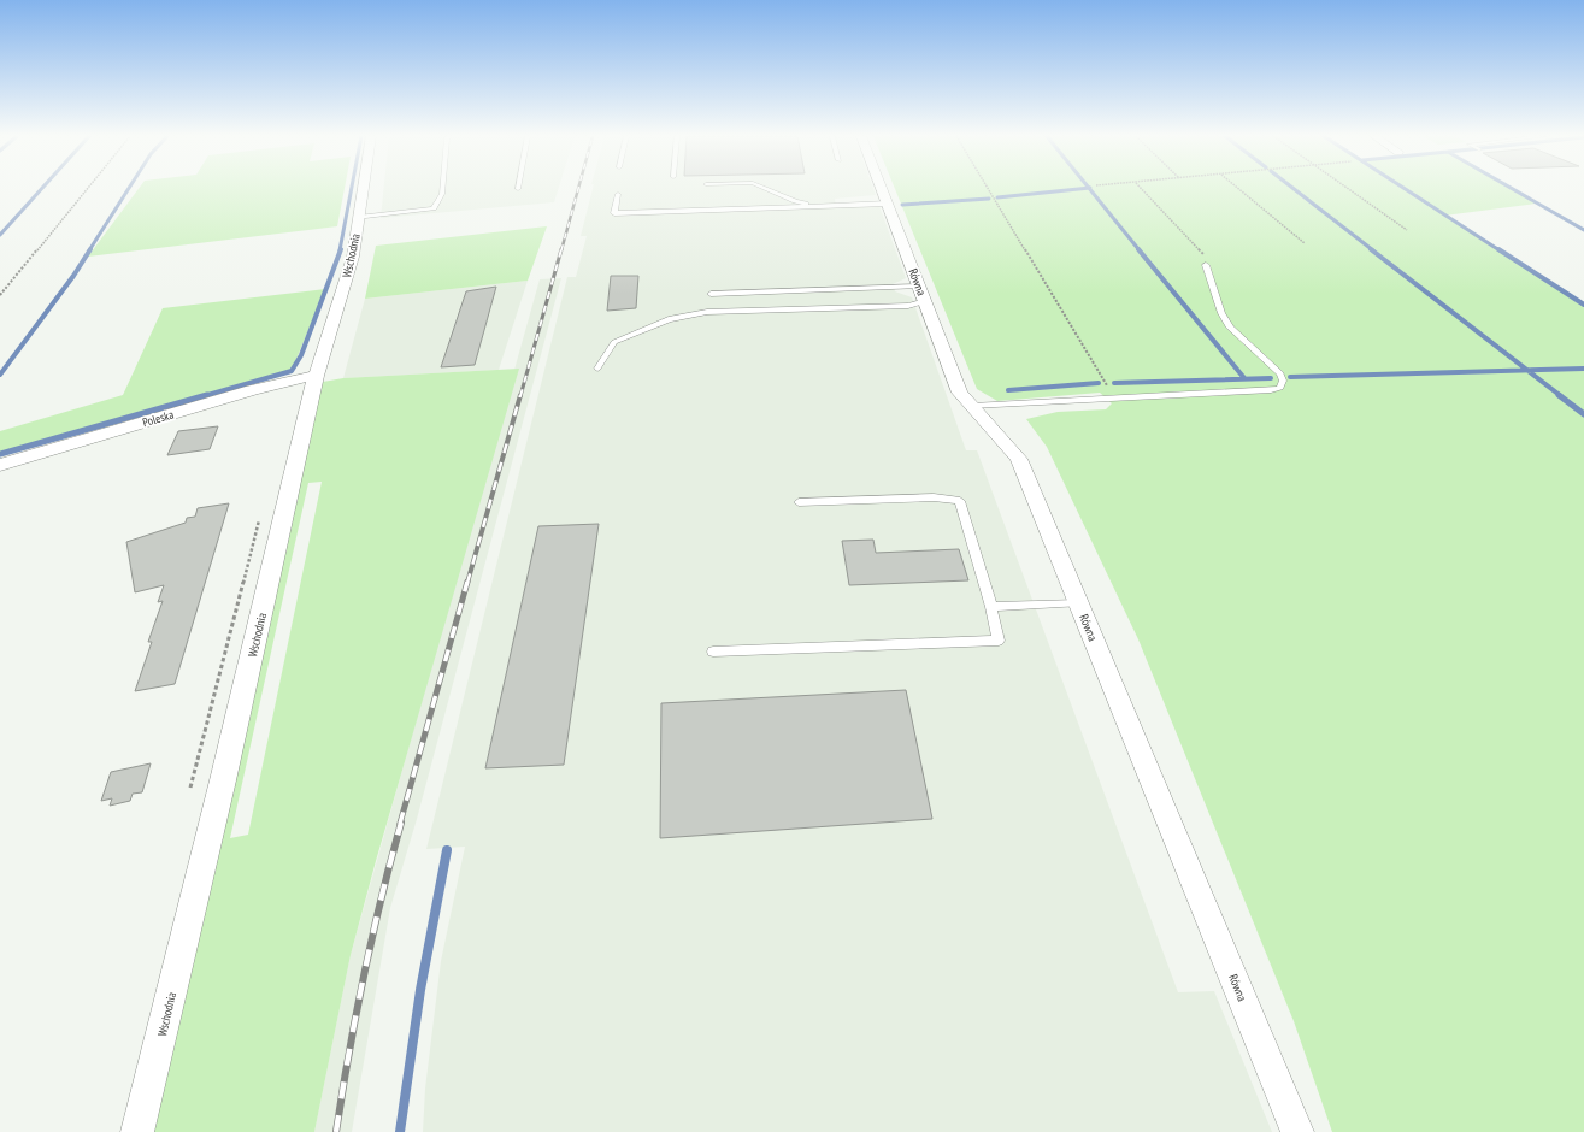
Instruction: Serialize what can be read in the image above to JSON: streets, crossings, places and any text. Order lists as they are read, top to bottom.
{
  "streets": {
    "street": ["Wschodnia", "Równa", "Poleska"]
  },
  "crossings": [
    ["Wschodnia", "Poleska"]
  ]
}
